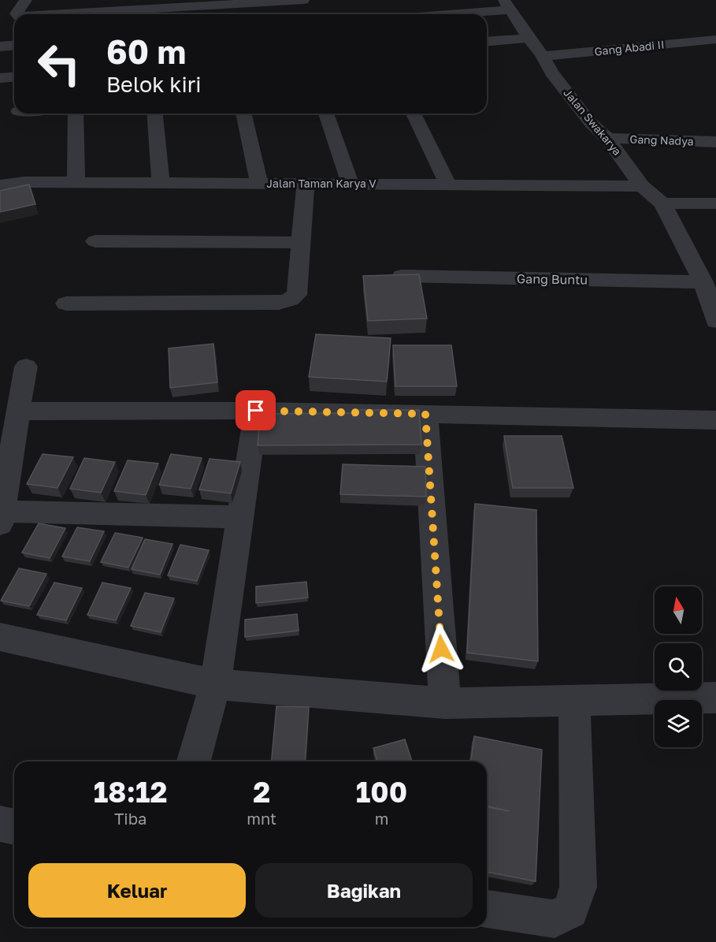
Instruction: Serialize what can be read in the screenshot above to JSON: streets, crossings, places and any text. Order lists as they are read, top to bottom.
{
  "streets": {
    "street": [
      "Gang Abadi II",
      "Jalan Swakarya",
      "Gang Nadya",
      "Jalan Taman Karya V",
      "Gang Buntu"
    ]
  },
  "crossings": [
    ["Gang Abadi II", "Jalan Swakarya"],
    ["Jalan Swakarya", "Gang Nadya"],
    ["Jalan Swakarya", "Jalan Taman Karya V"],
    ["Jalan Swakarya", "Gang Buntu"]
  ],
  "north": "top",
  "page": {
    "turn": ["60 m", "Belok kiri"],
    "eta": [
      "18:12",
      "Tiba",
      "2",
      "mnt",
      "100",
      "m"
    ],
    "buttons": ["Keluar", "Bagikan"]
  }
}
